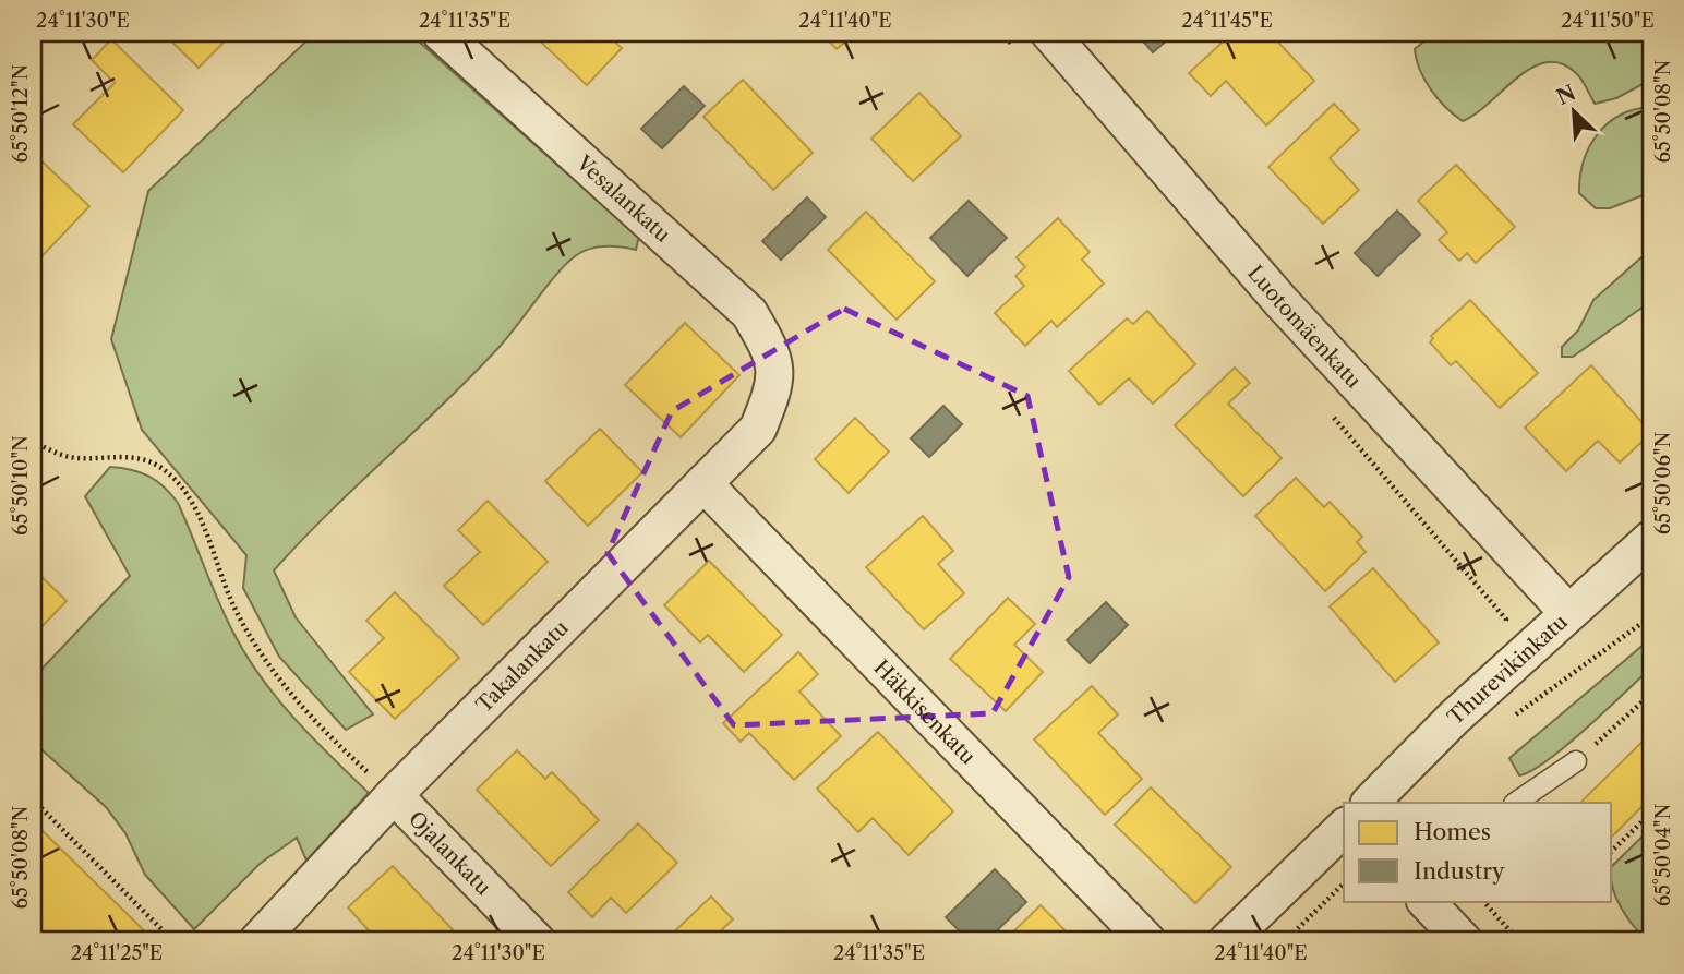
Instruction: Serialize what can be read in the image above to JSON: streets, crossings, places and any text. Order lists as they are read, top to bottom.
{
  "streets": {
    "street": [
      "Vesalankatu",
      "Luotomäenkatu",
      "Takalankatu",
      "Thurevikinkatu",
      "Häkkisenkatu",
      "Ojalankatu"
    ]
  },
  "crossings": [
    ["Vesalankatu", "Takalankatu"],
    ["Luotomäenkatu", "Thurevikinkatu"],
    ["Takalankatu", "Häkkisenkatu"],
    ["Takalankatu", "Ojalankatu"]
  ],
  "legend": ["Homes", "Industry"],
  "north": "top left",
  "coordinates": [
    "24°11'30\"E",
    "24°11'35\"E",
    "24°11'40\"E",
    "24°11'45\"E",
    "24°11'50\"E",
    "65°50'08\"N",
    "65°50'12\"N",
    "65°50'06\"N",
    "65°50'10\"N",
    "65°50'04\"N",
    "24°11'25\"E"
  ]
}
